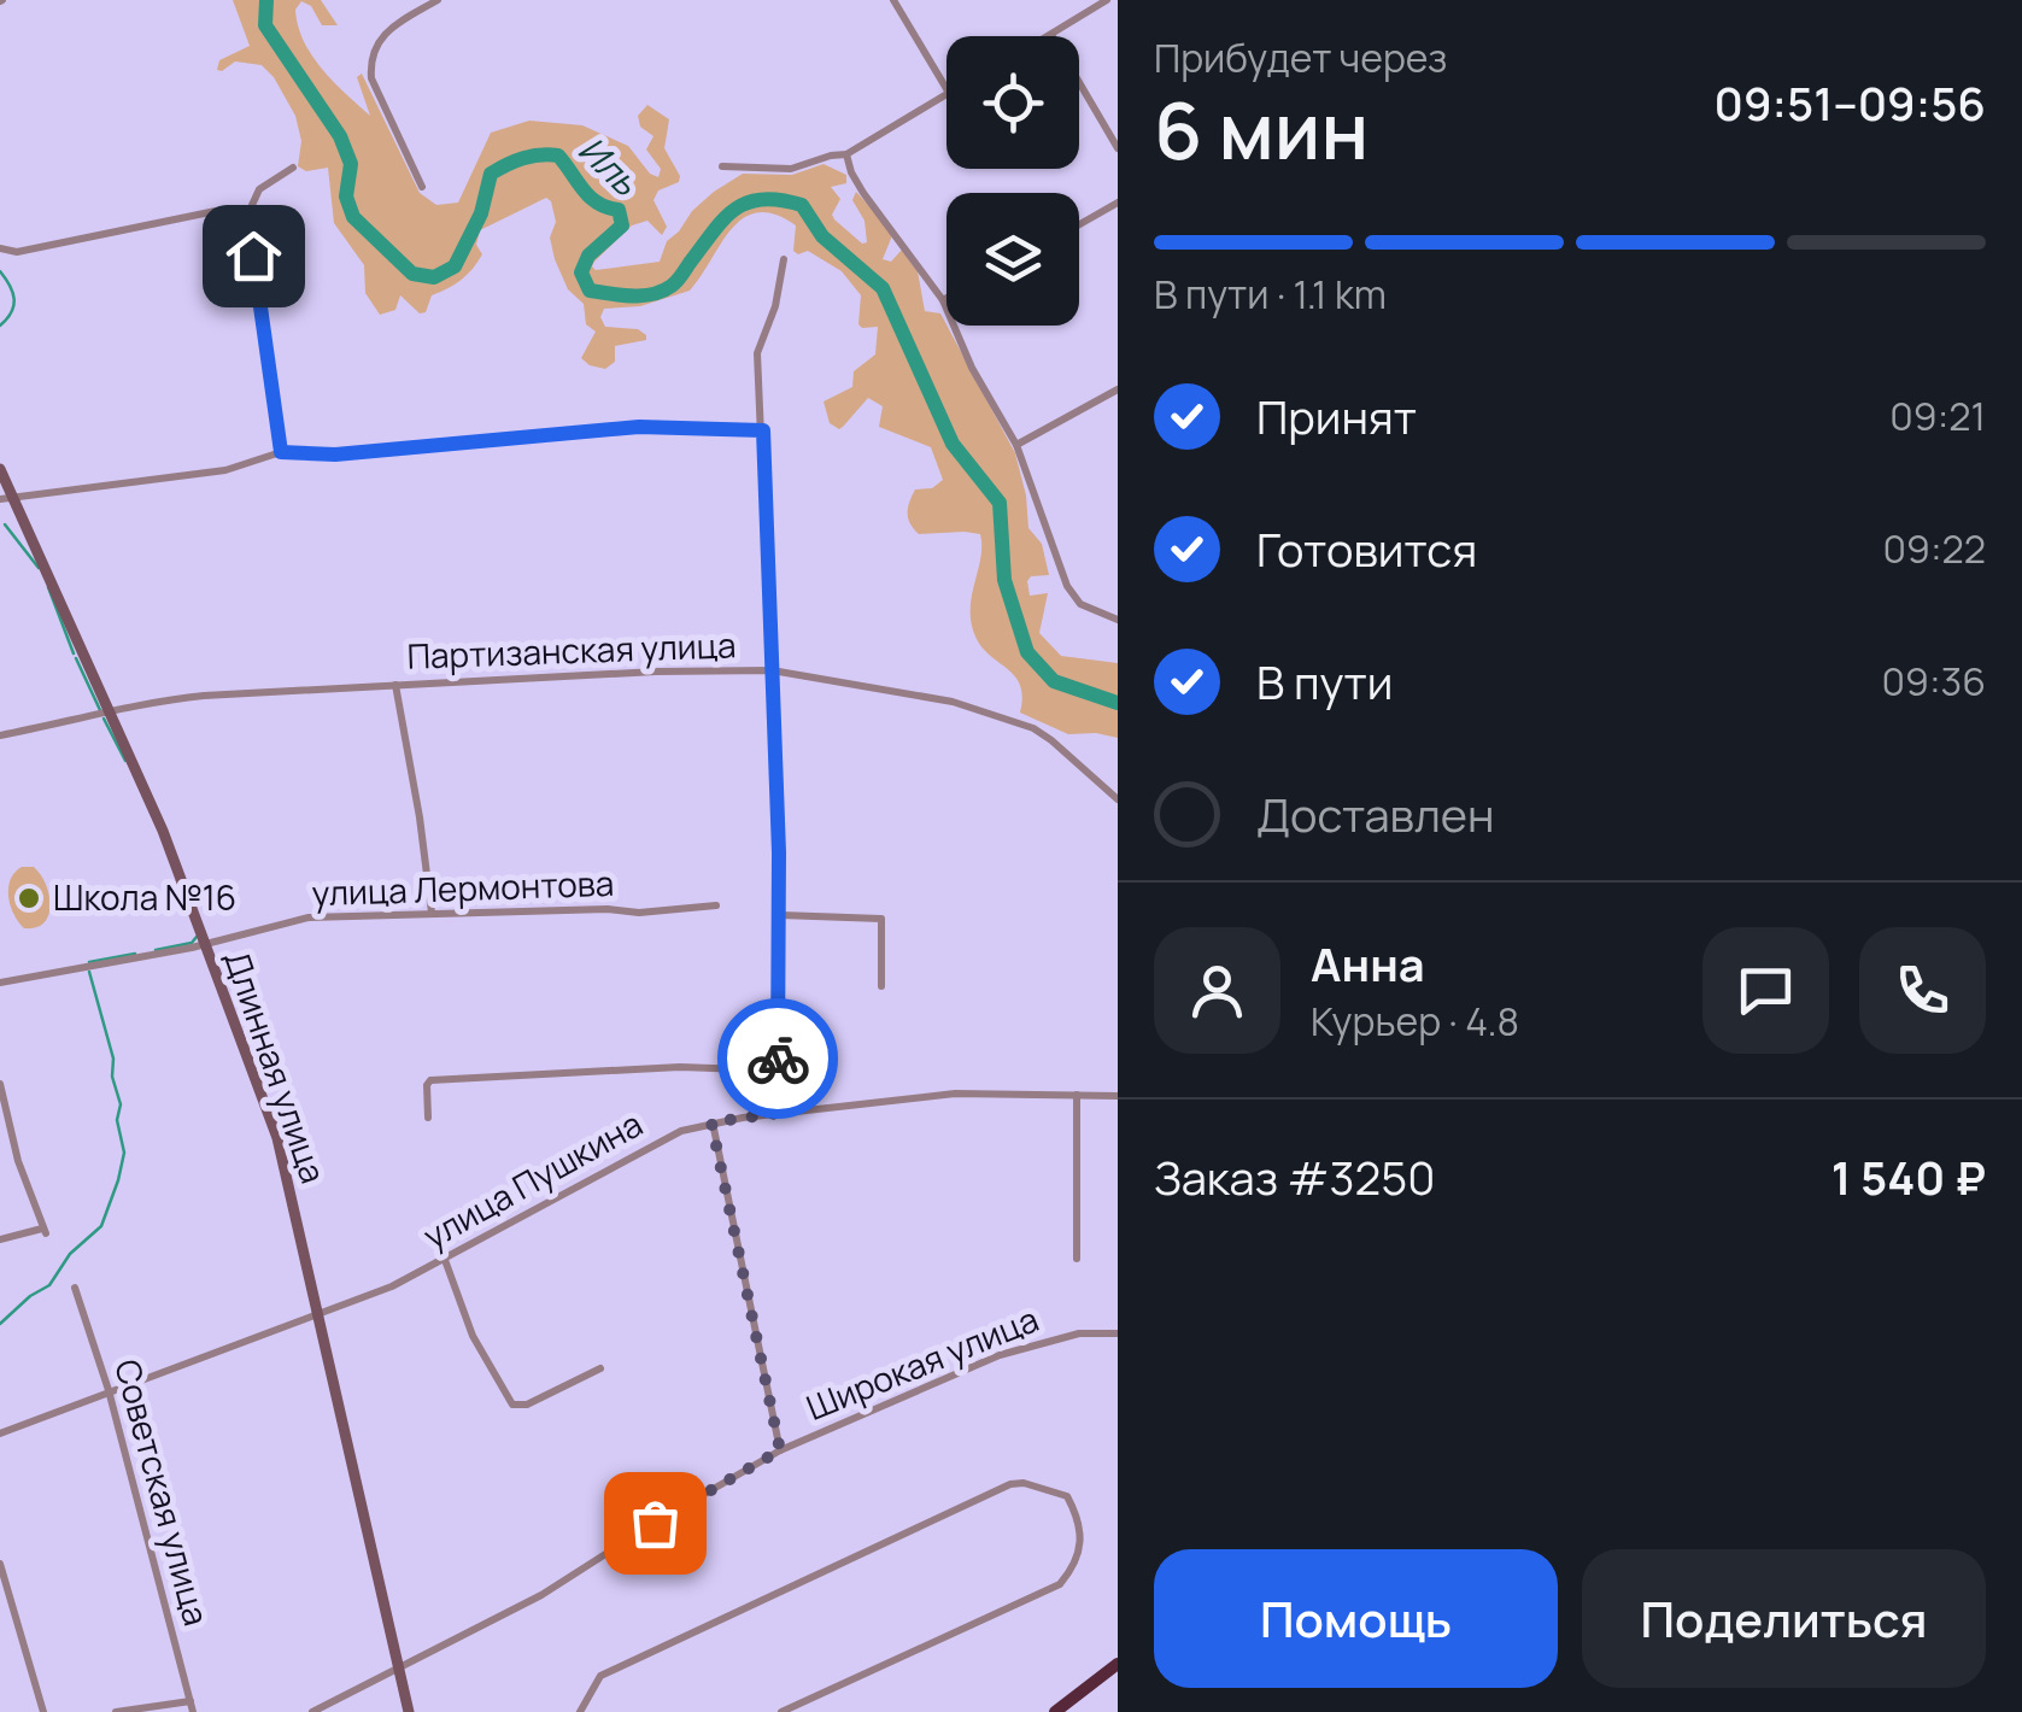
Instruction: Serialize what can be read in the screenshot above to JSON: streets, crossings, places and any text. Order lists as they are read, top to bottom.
{
  "streets": {
    "main road": ["Длинная улица"],
    "street": [
      "Партизанская улица",
      "улица Лермонтова",
      "улица Пушкина",
      "Широкая улица",
      "Советская улица"
    ]
  },
  "crossings": [
    ["Партизанская улица", "Длинная улица"],
    ["улица Лермонтова", "Длинная улица"],
    ["Длинная улица", "улица Пушкина"],
    ["Длинная улица", "Широкая улица"],
    ["улица Пушкина", "Советская улица"]
  ],
  "water": ["Иль"],
  "places": ["Школа №16"],
  "page": {
    "heading": ["6 мин", "Прибудет через", "09:51–09:56"],
    "panel": [
      "Анна",
      "Курьер · 4.8",
      "Заказ #3250",
      "1 540 ₽"
    ],
    "bar": "В пути · 1.1 km",
    "list": [
      ["Принят", "09:21"],
      ["Готовится", "09:22"],
      ["В пути", "09:36"],
      "Доставлен"
    ],
    "buttons": ["Помощь", "Поделиться"]
  }
}
